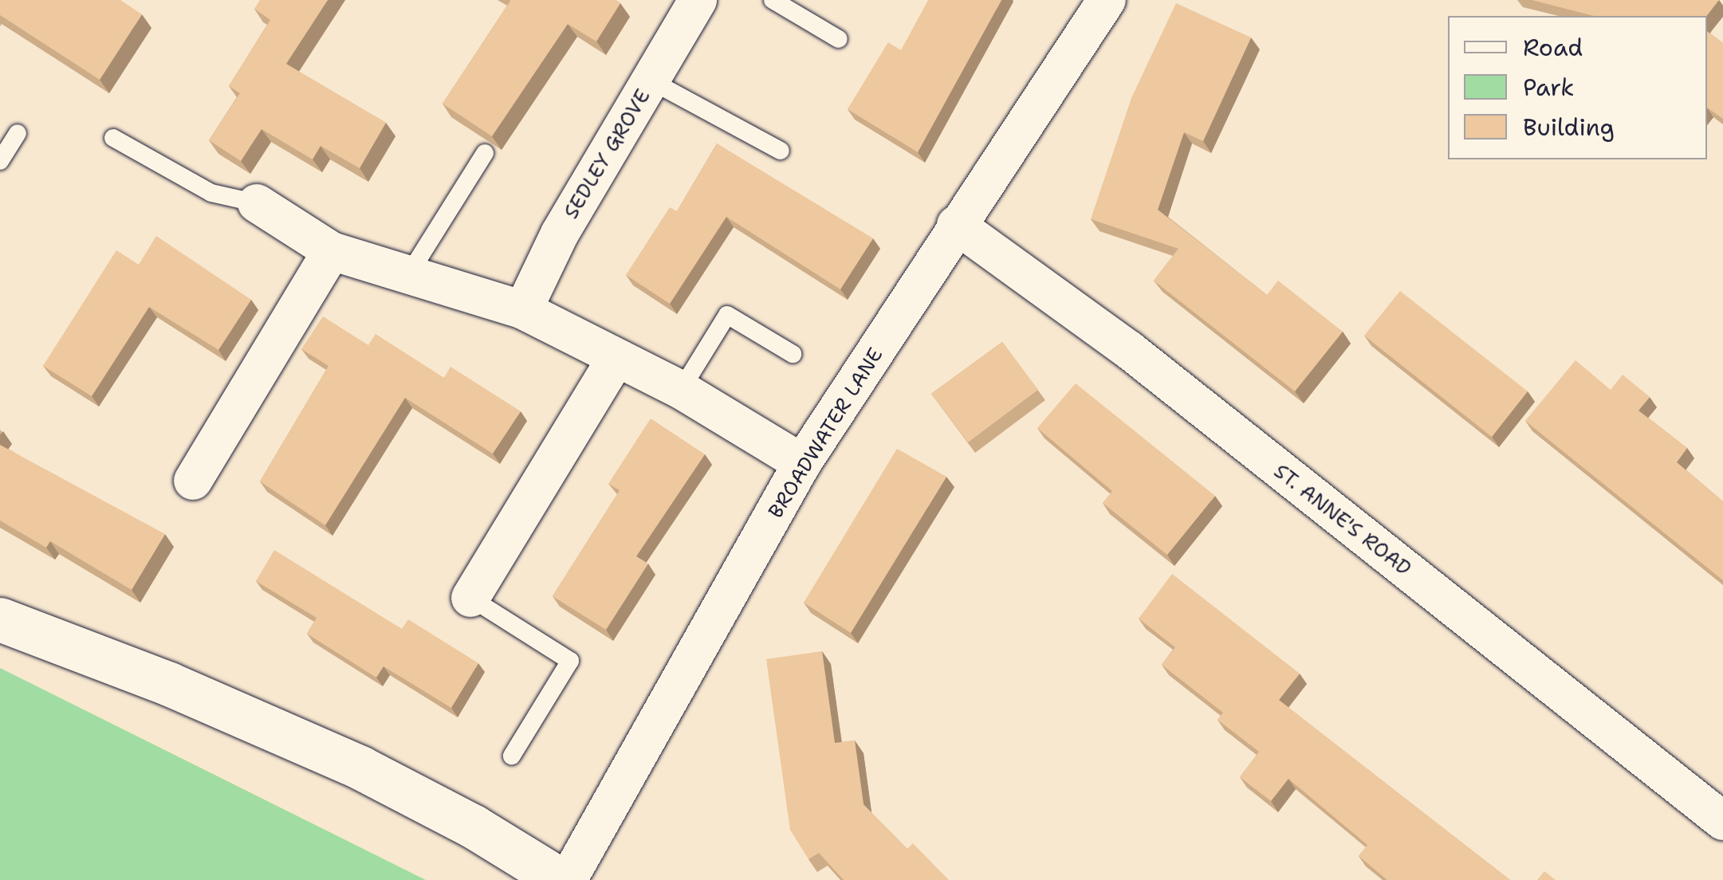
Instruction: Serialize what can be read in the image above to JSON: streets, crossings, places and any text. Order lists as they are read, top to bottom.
{
  "streets": {
    "street": ["SEDLEY GROVE", "BROADWATER LANE", "ST. ANNE'S ROAD"]
  },
  "crossings": [
    ["BROADWATER LANE", "ST. ANNE'S ROAD"]
  ],
  "legend": ["Road", "Park", "Building"]
}
